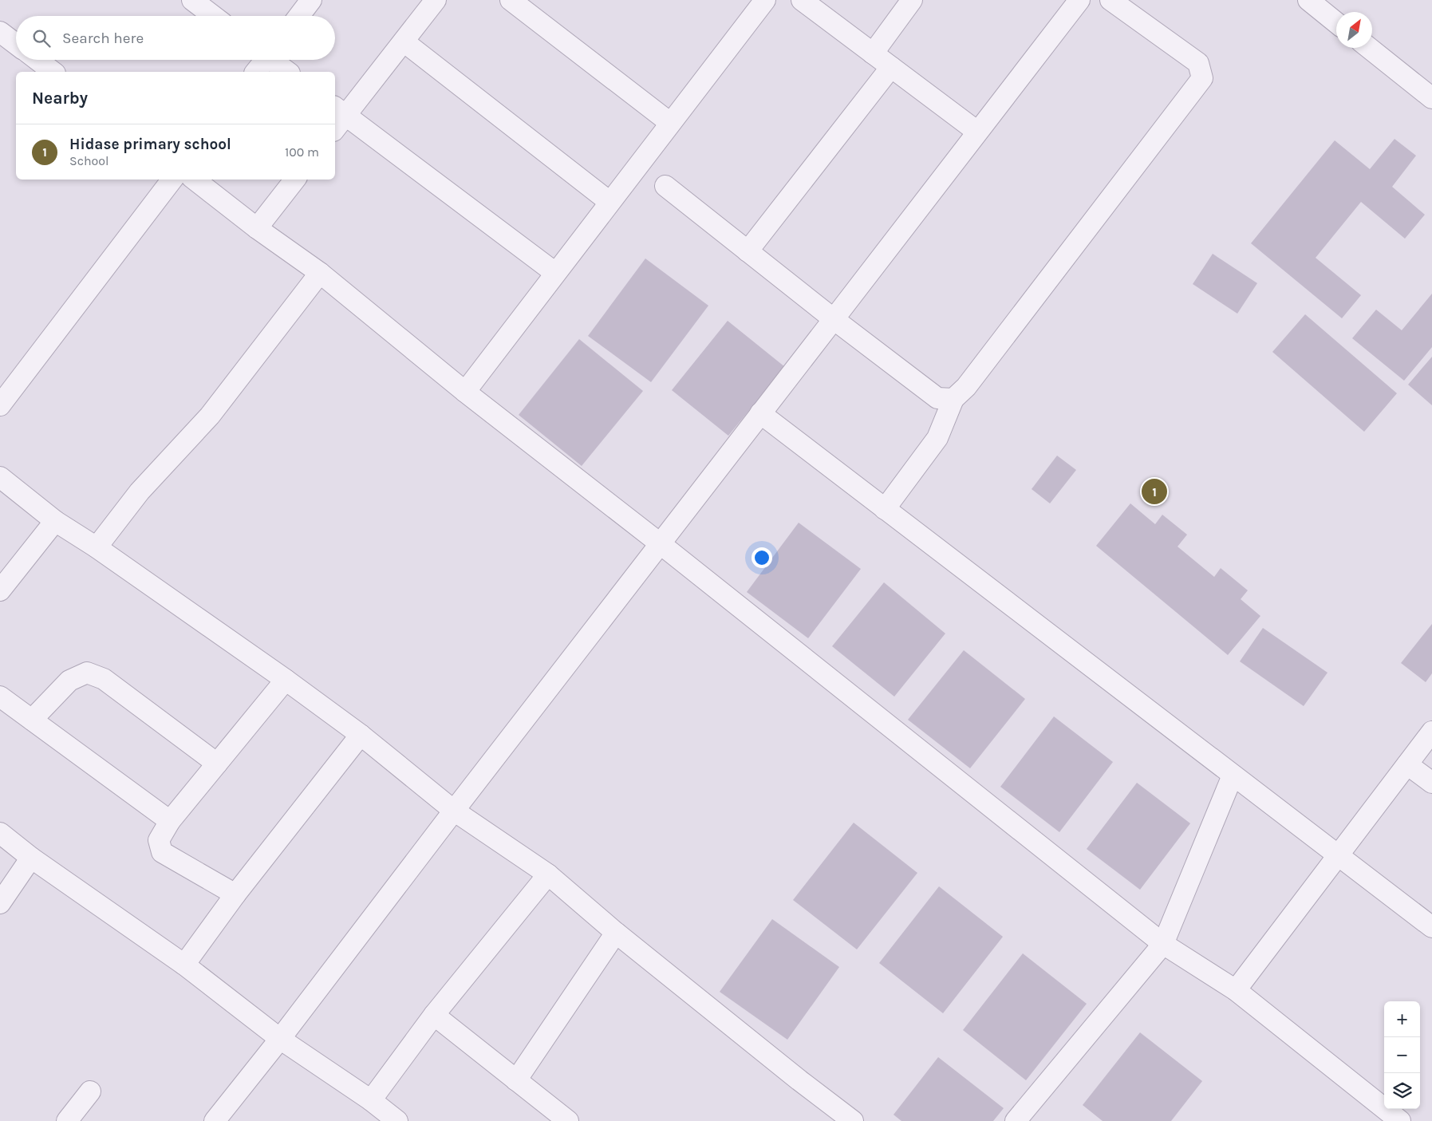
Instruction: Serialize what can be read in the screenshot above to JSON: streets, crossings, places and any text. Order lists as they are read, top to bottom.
{
  "north": "top right",
  "page": {
    "search": "Search here",
    "heading": "Nearby",
    "list": [
      {
        "mark": "1",
        "name": "Hidase primary school",
        "note": "School",
        "value": "100 m"
      }
    ],
    "pins": "1",
    "map_buttons": ["+", "−"]
  }
}
